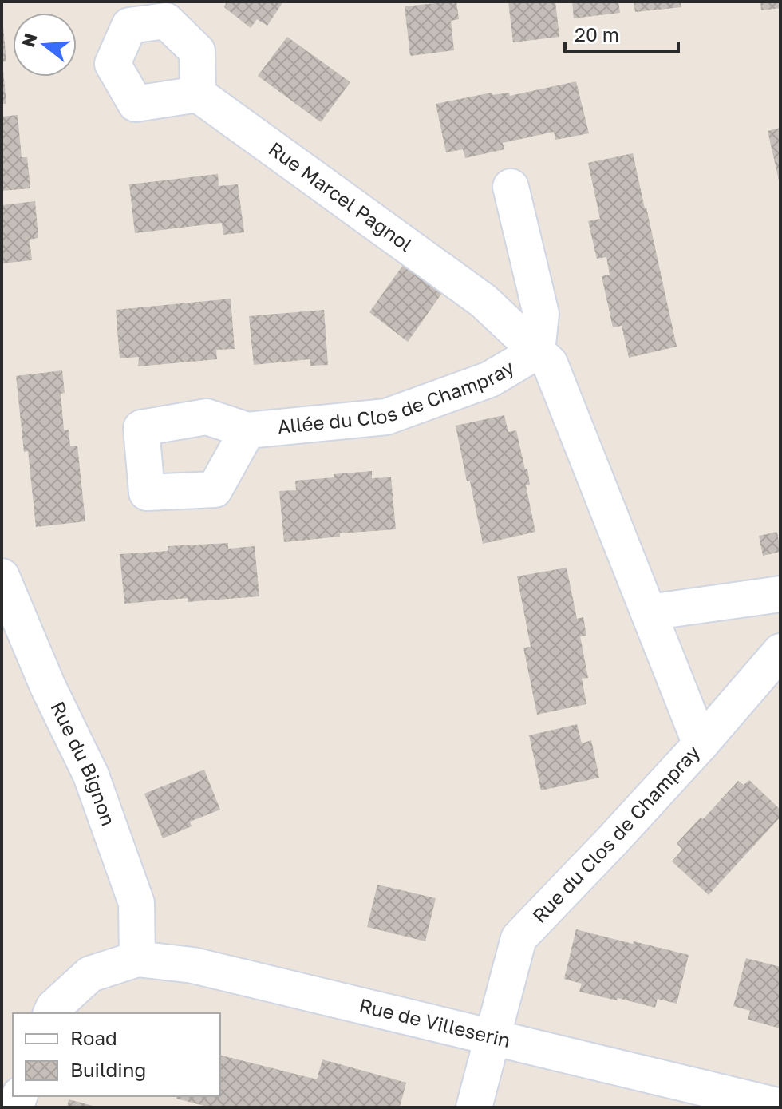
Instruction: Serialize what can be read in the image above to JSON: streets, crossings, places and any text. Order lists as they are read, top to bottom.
{
  "streets": {
    "street": [
      "Rue Marcel Pagnol",
      "Allée du Clos de Champray",
      "Rue du Bignon",
      "Rue du Clos de Champray",
      "Rue de Villeserin"
    ]
  },
  "crossings": [
    ["Rue Marcel Pagnol", "Allée du Clos de Champray"],
    ["Allée du Clos de Champray", "Rue du Clos de Champray"],
    ["Rue du Bignon", "Rue de Villeserin"],
    ["Rue du Clos de Champray", "Rue de Villeserin"]
  ],
  "legend": ["Road", "Building"],
  "scale_bar": "20 m",
  "north": "left"
}
